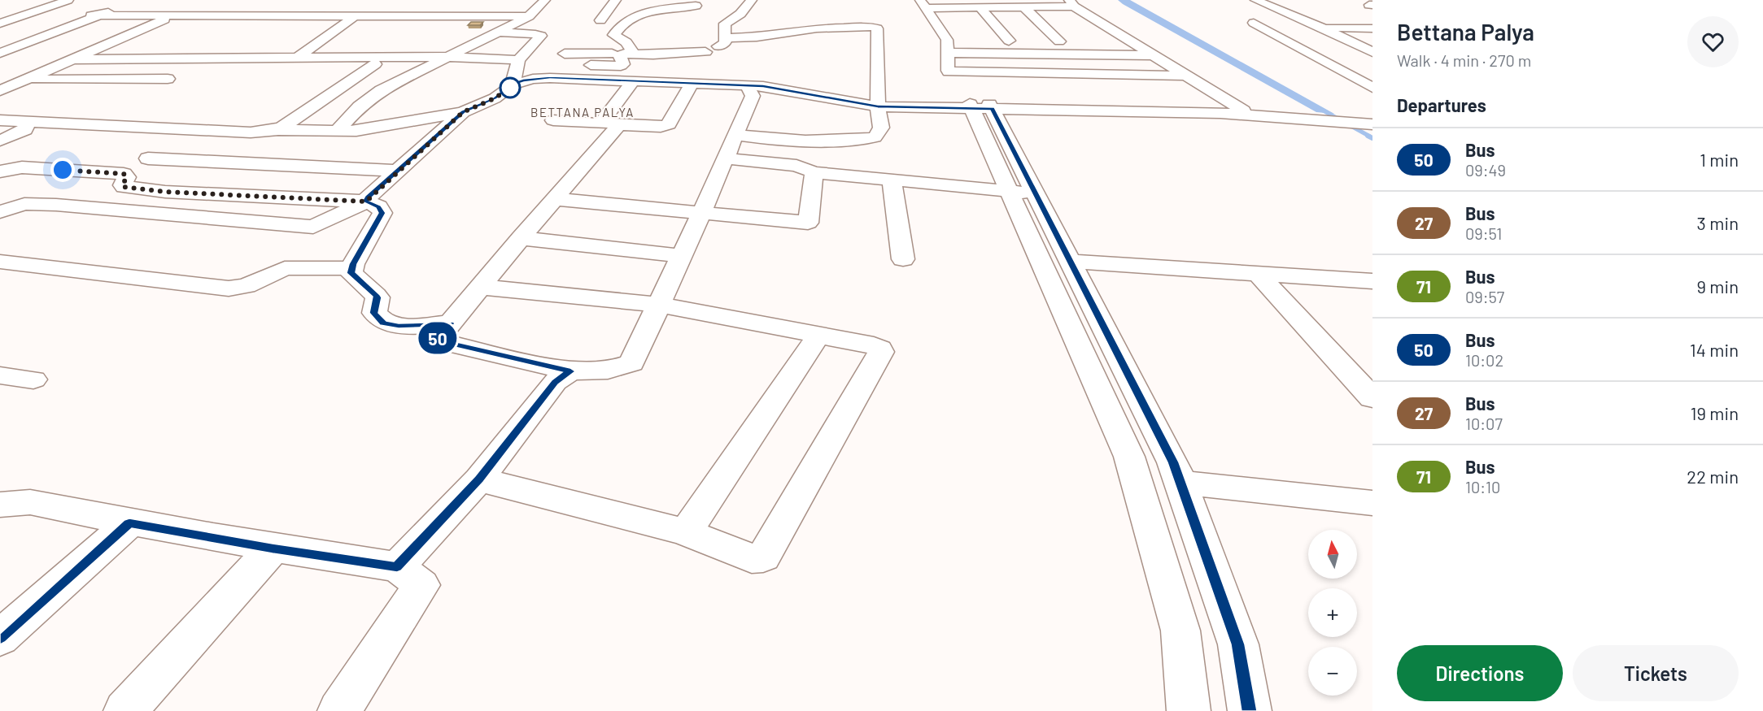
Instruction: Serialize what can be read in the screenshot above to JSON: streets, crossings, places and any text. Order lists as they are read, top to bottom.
{
  "districts": ["BETTANA PALYA"],
  "lines": ["bus line 50"],
  "north": "top",
  "page": {
    "on_map": "50",
    "heading": [
      ["Bettana Palya", "Walk · 4 min · 270 m"],
      "Departures"
    ],
    "list": [
      {
        "mark": "50",
        "name": "Bus",
        "note": "09:49",
        "value": "1 min"
      },
      {
        "mark": "27",
        "name": "Bus",
        "note": "09:51",
        "value": "3 min"
      },
      {
        "mark": "71",
        "name": "Bus",
        "note": "09:57",
        "value": "9 min"
      },
      {
        "mark": "50",
        "name": "Bus",
        "note": "10:02",
        "value": "14 min"
      },
      {
        "mark": "27",
        "name": "Bus",
        "note": "10:07",
        "value": "19 min"
      },
      {
        "mark": "71",
        "name": "Bus",
        "note": "10:10",
        "value": "22 min"
      }
    ],
    "map_buttons": ["+", "−"],
    "buttons": ["Directions", "Tickets"]
  }
}
